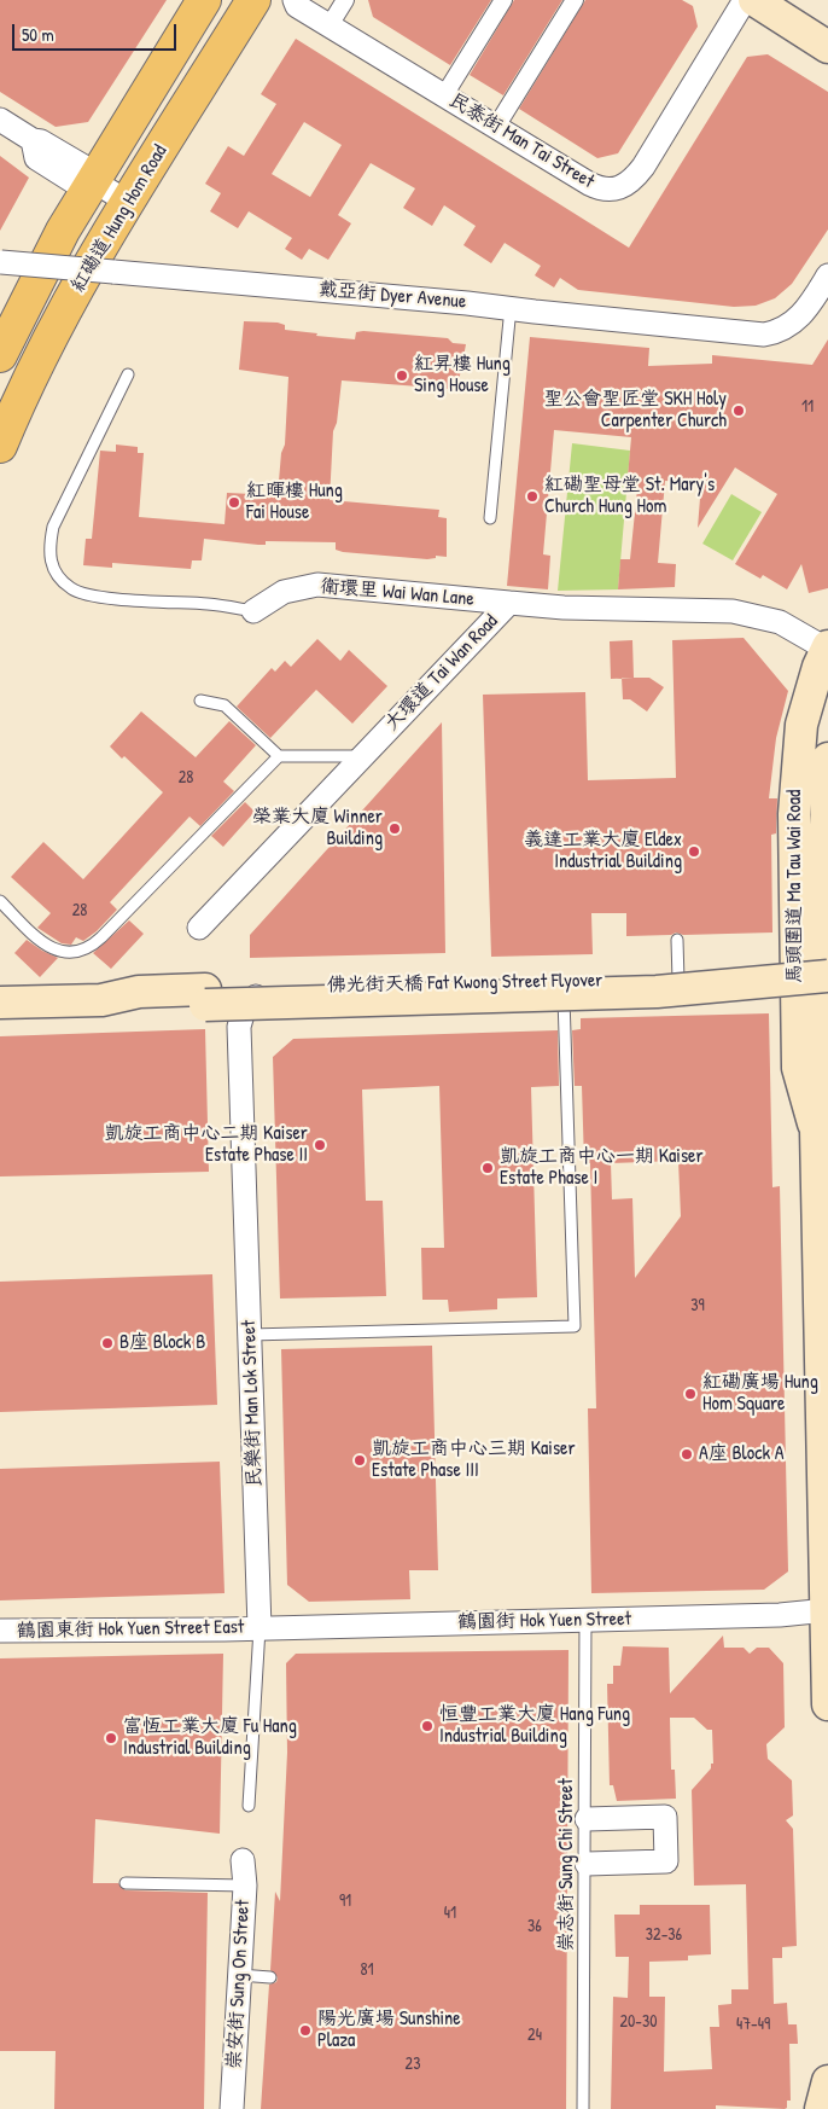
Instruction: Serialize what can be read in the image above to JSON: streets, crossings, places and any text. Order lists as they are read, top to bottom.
{
  "streets": {
    "main road": ["紅磡道 Hung Hom Road", "馬頭圍道 Ma Tau Wai Road", "佛光街天橋 Fat Kwong Street Flyover"],
    "street": [
      "民泰街 Man Tai Street",
      "戴亞街 Dyer Avenue",
      "衛環里 Wai Wan Lane",
      "大環道 Tai Wan Road",
      "民樂街 Man Lok Street",
      "鶴園街 Hok Yuen Street",
      "鶴園東街 Hok Yuen Street East",
      "崇安街 Sung On Street"
    ],
    "lane": ["崇志街 Sung Chi Street"]
  },
  "crossings": [
    ["衛環里 Wai Wan Lane", "大環道 Tai Wan Road"],
    ["大環道 Tai Wan Road", "馬頭圍道 Ma Tau Wai Road"],
    ["馬頭圍道 Ma Tau Wai Road", "鶴園街 Hok Yuen Street"],
    ["民樂街 Man Lok Street", "鶴園街 Hok Yuen Street"],
    ["民樂街 Man Lok Street", "鶴園東街 Hok Yuen Street East"],
    ["鶴園街 Hok Yuen Street", "鶴園東街 Hok Yuen Street East"],
    ["鶴園街 Hok Yuen Street", "崇志街 Sung Chi Street"]
  ],
  "places": [
    "紅昇樓 Hung Sing House",
    "聖公會聖匠堂 SKH Holy Carpenter Church",
    "紅磡聖母堂 St. Mary's Church Hung Hom",
    "紅暉樓 Hung Fai House",
    "榮業大廈 Winner Building",
    "義達工業大廈 Eldex Industrial Building",
    "凱旋工商中心二期 Kaiser Estate Phase II",
    "凱旋工商中心一期 Kaiser Estate Phase I",
    "B座 Block B",
    "紅磡廣場 Hung Hom Square",
    "A座 Block A",
    "凱旋工商中心三期 Kaiser Estate Phase III",
    "恒豐工業大廈 Hang Fung Industrial Building",
    "富恆工業大廈 Fu Hang Industrial Building",
    "陽光廣場 Sunshine Plaza"
  ],
  "house_numbers": [
    "11",
    "28",
    "28",
    "39",
    "91",
    "41",
    "36",
    "32-36",
    "81",
    "20-30",
    "47-49",
    "24",
    "23"
  ],
  "scale_bar": "50 m"
}
